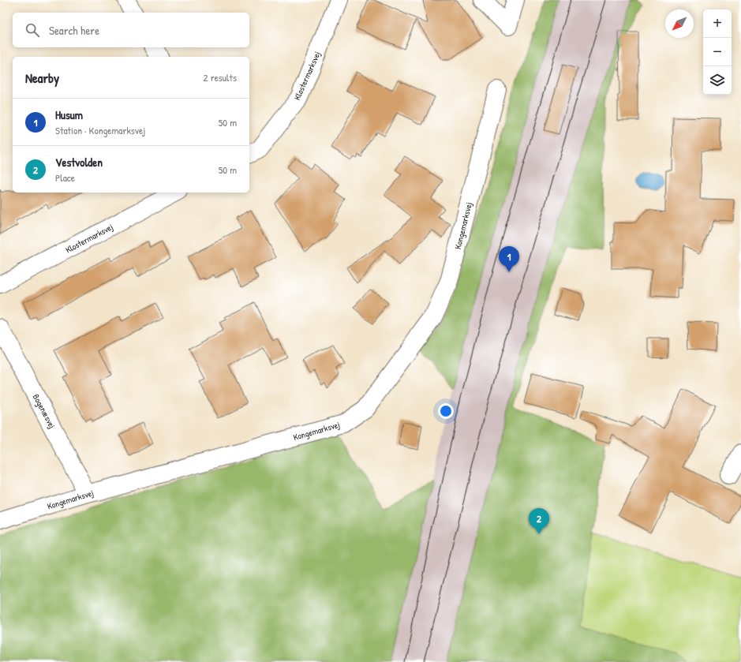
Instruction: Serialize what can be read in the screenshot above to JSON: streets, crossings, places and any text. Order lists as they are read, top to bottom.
{
  "streets": {
    "street": ["Klostermarksvej", "Kongemarksvej", "Bogenæsvej"]
  },
  "crossings": [
    ["Kongemarksvej", "Bogenæsvej"]
  ],
  "north": "bottom left",
  "page": {
    "map_buttons": ["+", "−"],
    "search": "Search here",
    "heading": ["Nearby", "2 results"],
    "list": [
      {
        "mark": "1",
        "name": "Husum",
        "note": "Station · Kongemarksvej",
        "value": "50 m"
      },
      {
        "mark": "2",
        "name": "Vestvolden",
        "note": "Place",
        "value": "50 m"
      }
    ],
    "pins": ["1", "2"]
  }
}
